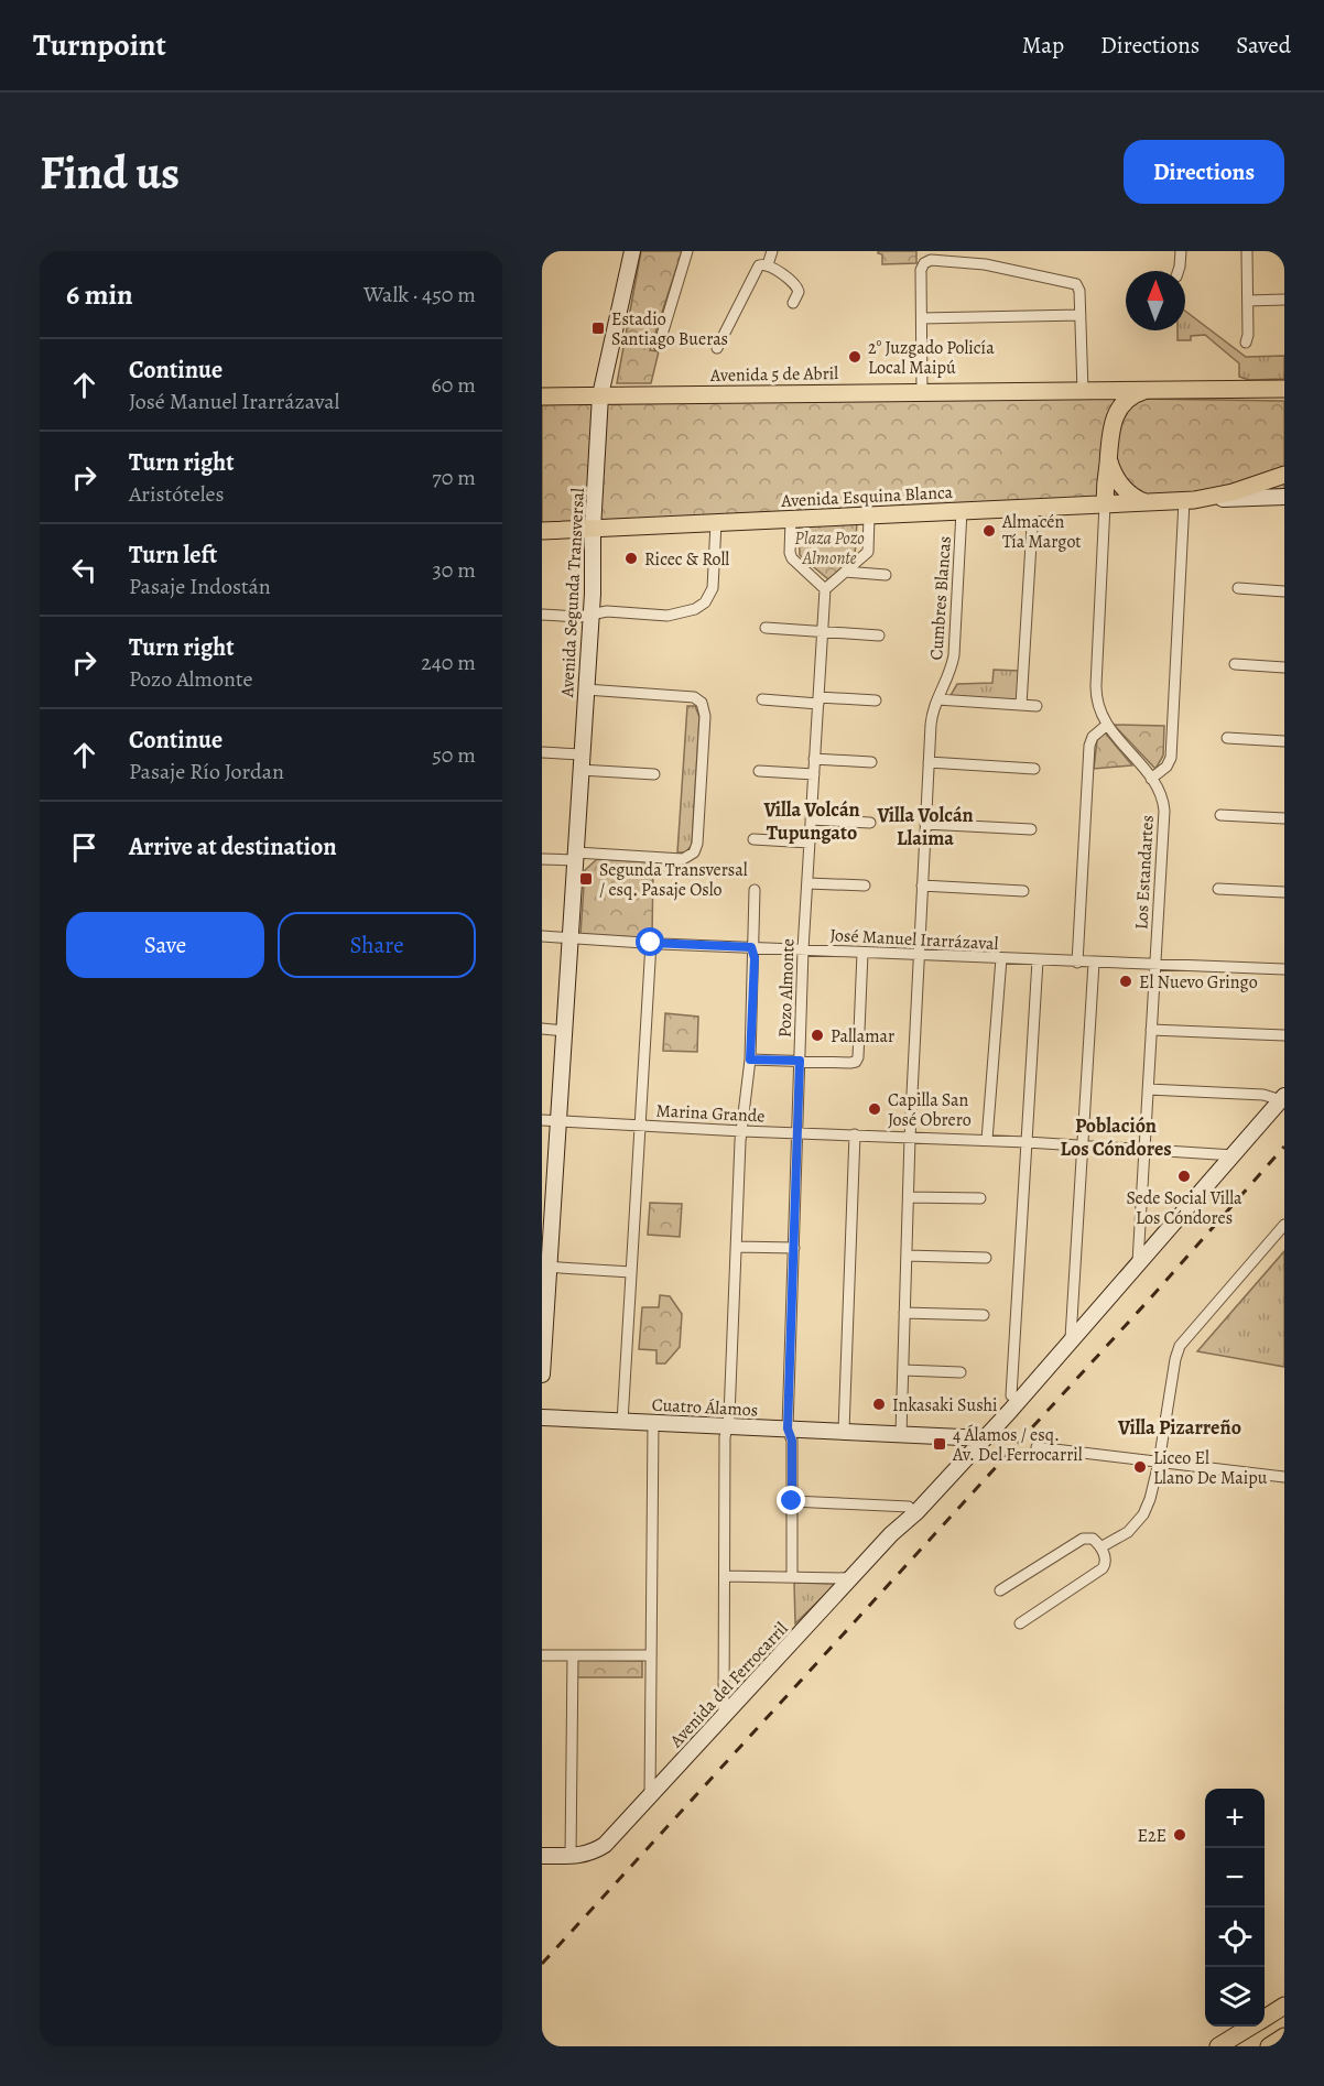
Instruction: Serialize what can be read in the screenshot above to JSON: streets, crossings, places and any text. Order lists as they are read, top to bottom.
{
  "streets": {
    "main road": ["Avenida 5 de Abril", "Avenida Esquina Blanca"],
    "street": [
      "Avenida Segunda Transversal",
      "Cumbres Blancas",
      "Los Estandartes",
      "José Manuel Irarrázaval",
      "Pozo Almonte",
      "Marina Grande",
      "Cuatro Álamos",
      "Avenida del Ferrocarril"
    ]
  },
  "crossings": [
    ["Avenida 5 de Abril", "Avenida Segunda Transversal"],
    ["Avenida Esquina Blanca", "Avenida Segunda Transversal"],
    ["Avenida Esquina Blanca", "Cumbres Blancas"],
    ["Avenida Esquina Blanca", "Los Estandartes"],
    ["Avenida Segunda Transversal", "José Manuel Irarrázaval"],
    ["Avenida Segunda Transversal", "Marina Grande"],
    ["Cumbres Blancas", "José Manuel Irarrázaval"],
    ["Cumbres Blancas", "Marina Grande"],
    ["Cumbres Blancas", "Cuatro Álamos"],
    ["Los Estandartes", "José Manuel Irarrázaval"],
    ["Los Estandartes", "Marina Grande"],
    ["Los Estandartes", "Avenida del Ferrocarril"],
    ["José Manuel Irarrázaval", "Pozo Almonte"],
    ["Pozo Almonte", "Marina Grande"],
    ["Pozo Almonte", "Cuatro Álamos"],
    ["Marina Grande", "Avenida del Ferrocarril"],
    ["Cuatro Álamos", "Avenida del Ferrocarril"]
  ],
  "districts": [
    "Villa Volcán Tupungato",
    "Villa Volcán Llaima",
    "Población Los Cóndores",
    "Villa Pizarreño"
  ],
  "parks": ["Plaza Pozo Almonte"],
  "places": {
    "transit": ["Estadio Santiago Bueras", "Segunda Transversal / esq. Pasaje Oslo", "4 Álamos / esq. Av. Del Ferrocarril"],
    "other": [
      "2° Juzgado Policía Local Maipú",
      "Almacén Tía Margot",
      "Ricec & Roll",
      "El Nuevo Gringo",
      "Pallamar",
      "Capilla San José Obrero",
      "Sede Social Villa Los Cóndores",
      "Inkasaki Sushi",
      "Liceo El Llano De Maipu",
      "E2E"
    ]
  },
  "north": "top",
  "page": {
    "header": "Turnpoint",
    "nav": ["Map", "Directions", "Saved"],
    "buttons": [
      "Directions",
      ["Save", "Share"]
    ],
    "title": "Find us",
    "heading": ["6 min", "Walk · 450 m"],
    "list": [
      ["Continue", "José Manuel Irarrázaval", "60 m"],
      ["Turn right", "Aristóteles", "70 m"],
      ["Turn left", "Pasaje Indostán", "30 m"],
      ["Turn right", "Pozo Almonte", "240 m"],
      ["Continue", "Pasaje Río Jordan", "50 m"],
      "Arrive at destination"
    ],
    "map_buttons": ["+", "−"]
  }
}
